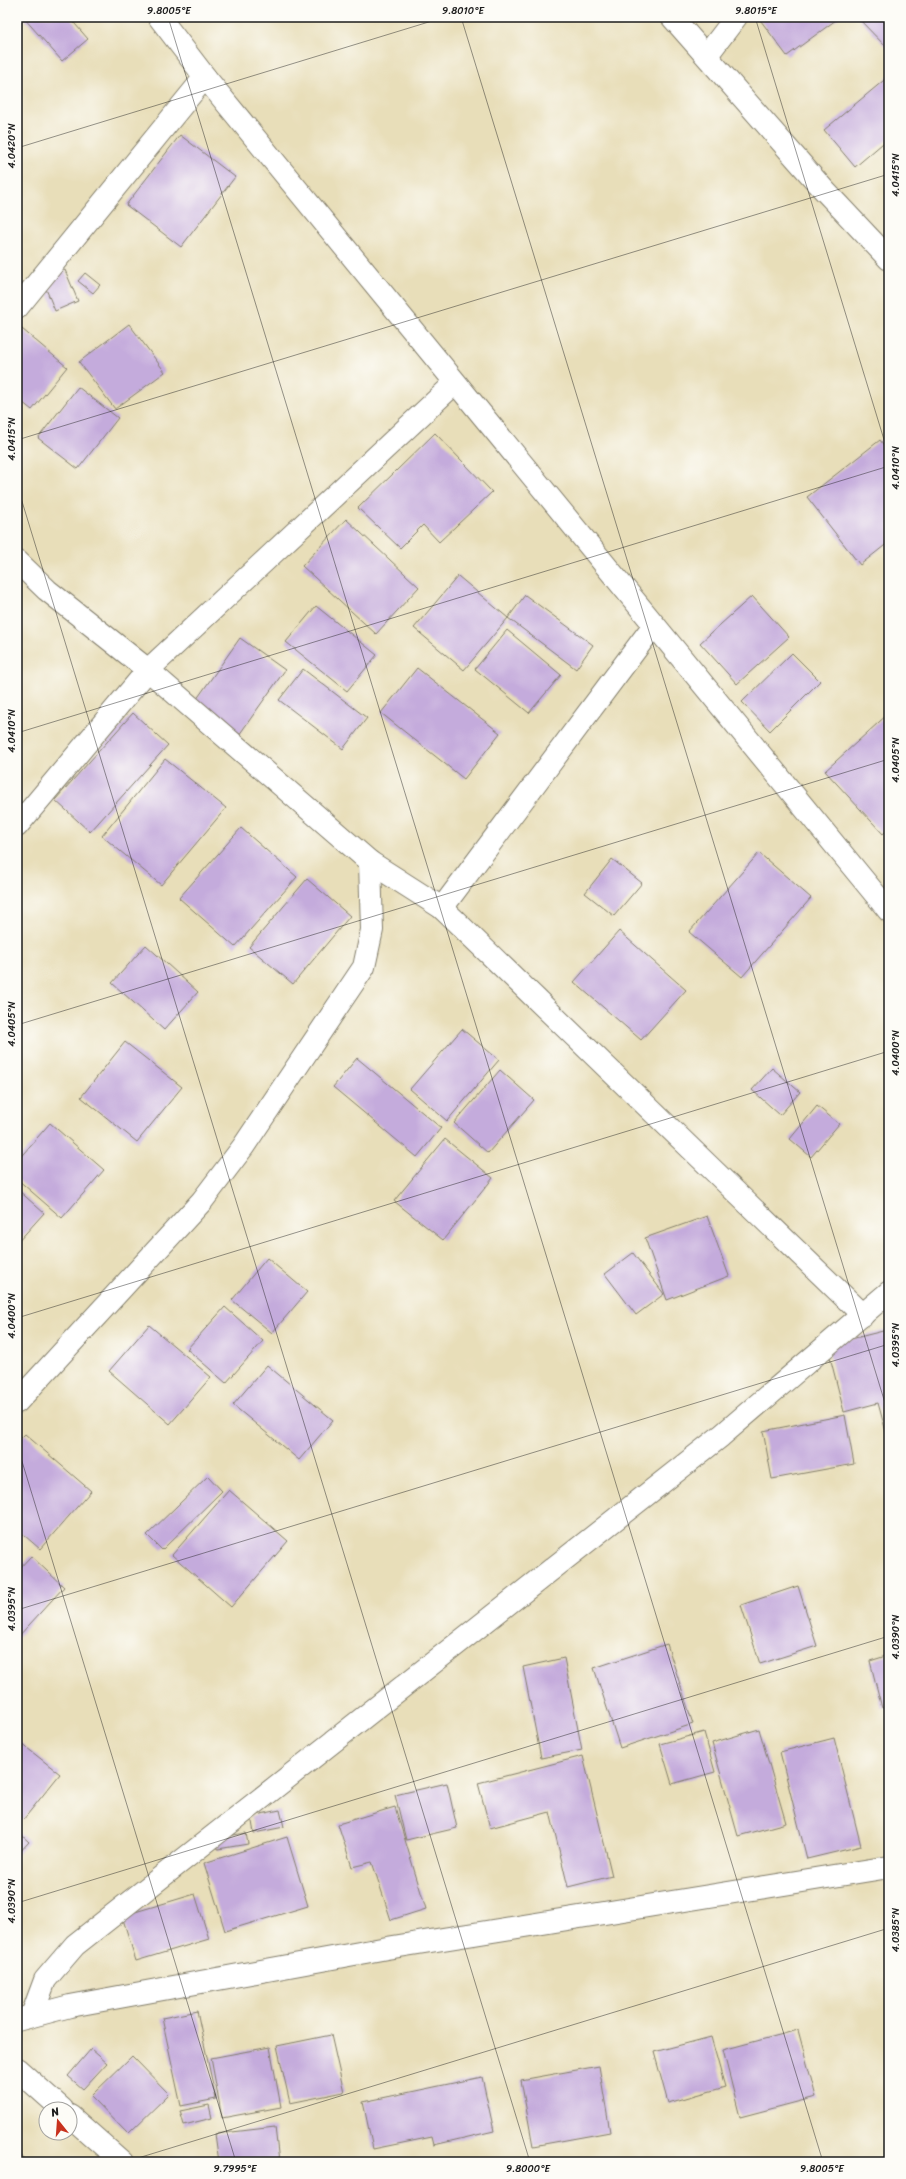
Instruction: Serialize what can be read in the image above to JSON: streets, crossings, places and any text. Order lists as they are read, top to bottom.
{
  "north": "top",
  "coordinates": [
    "9.8005°E",
    "9.8010°E",
    "9.8015°E",
    "4.0420°N",
    "4.0415°N",
    "4.0410°N",
    "4.0405°N",
    "4.0400°N",
    "4.0395°N",
    "4.0390°N",
    "4.0385°N",
    "9.7995°E",
    "9.8000°E"
  ]
}
